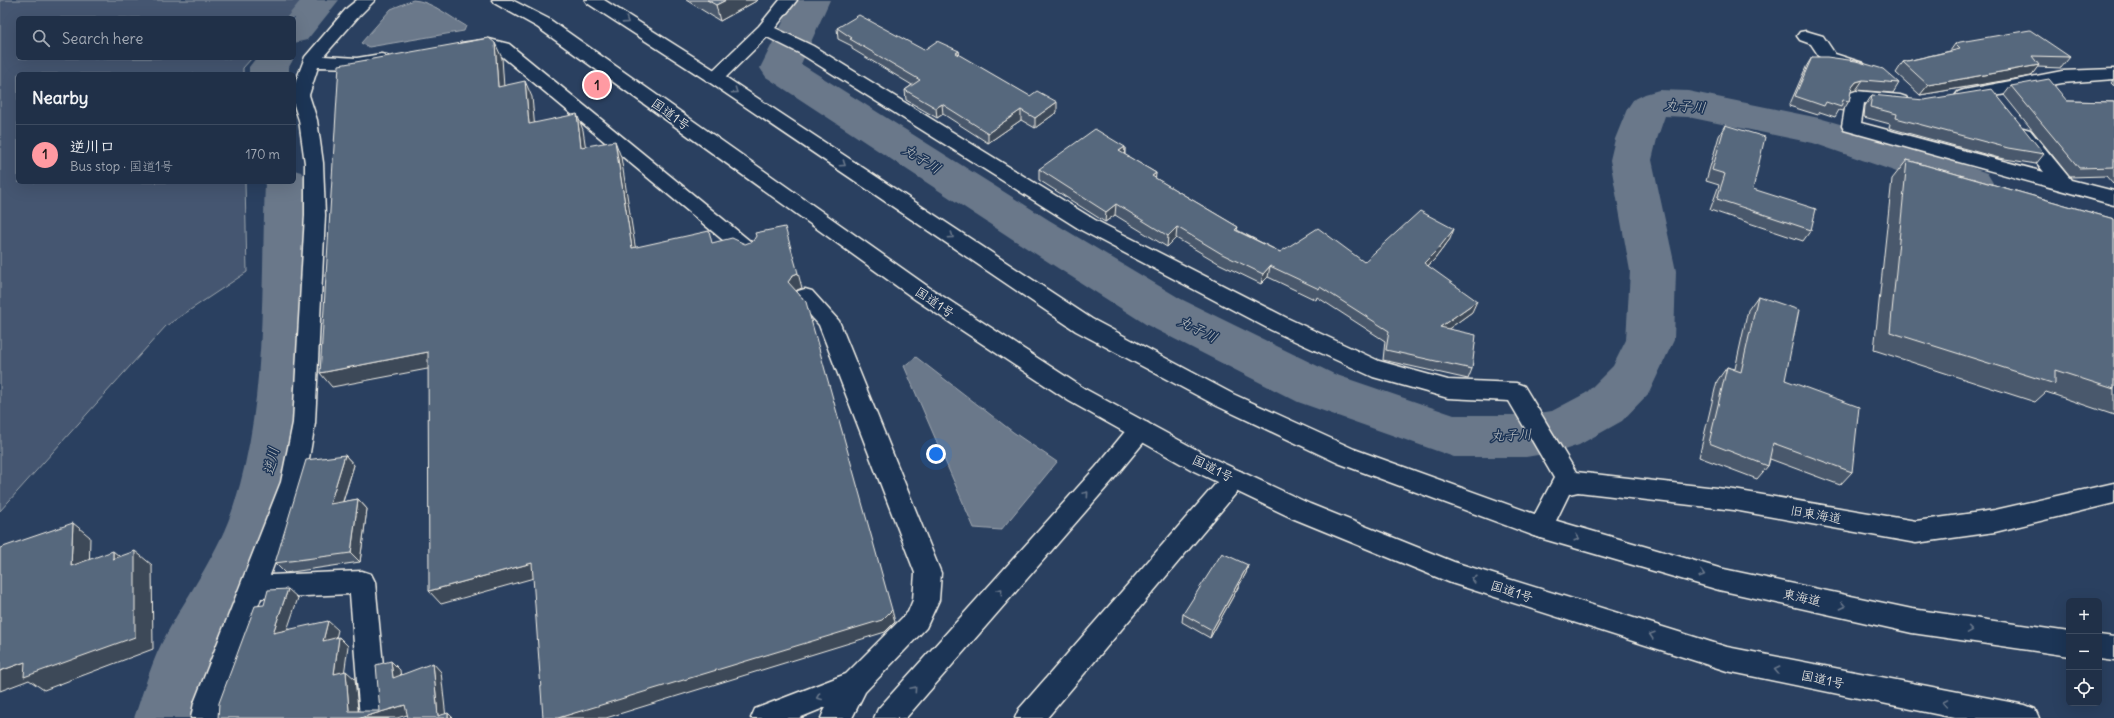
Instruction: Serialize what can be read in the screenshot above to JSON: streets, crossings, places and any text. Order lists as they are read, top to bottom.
{
  "streets": {
    "main road": ["国道1号", "旧東海道", "東海道"]
  },
  "one_way": ["東海道"],
  "water": ["丸子川", "逆川"],
  "page": {
    "search": "Search here",
    "pins": "1",
    "heading": "Nearby",
    "list": [
      {
        "mark": "1",
        "name": "逆川口",
        "note": "Bus stop · 国道1号",
        "value": "170 m"
      }
    ],
    "map_buttons": ["+", "−"]
  }
}
